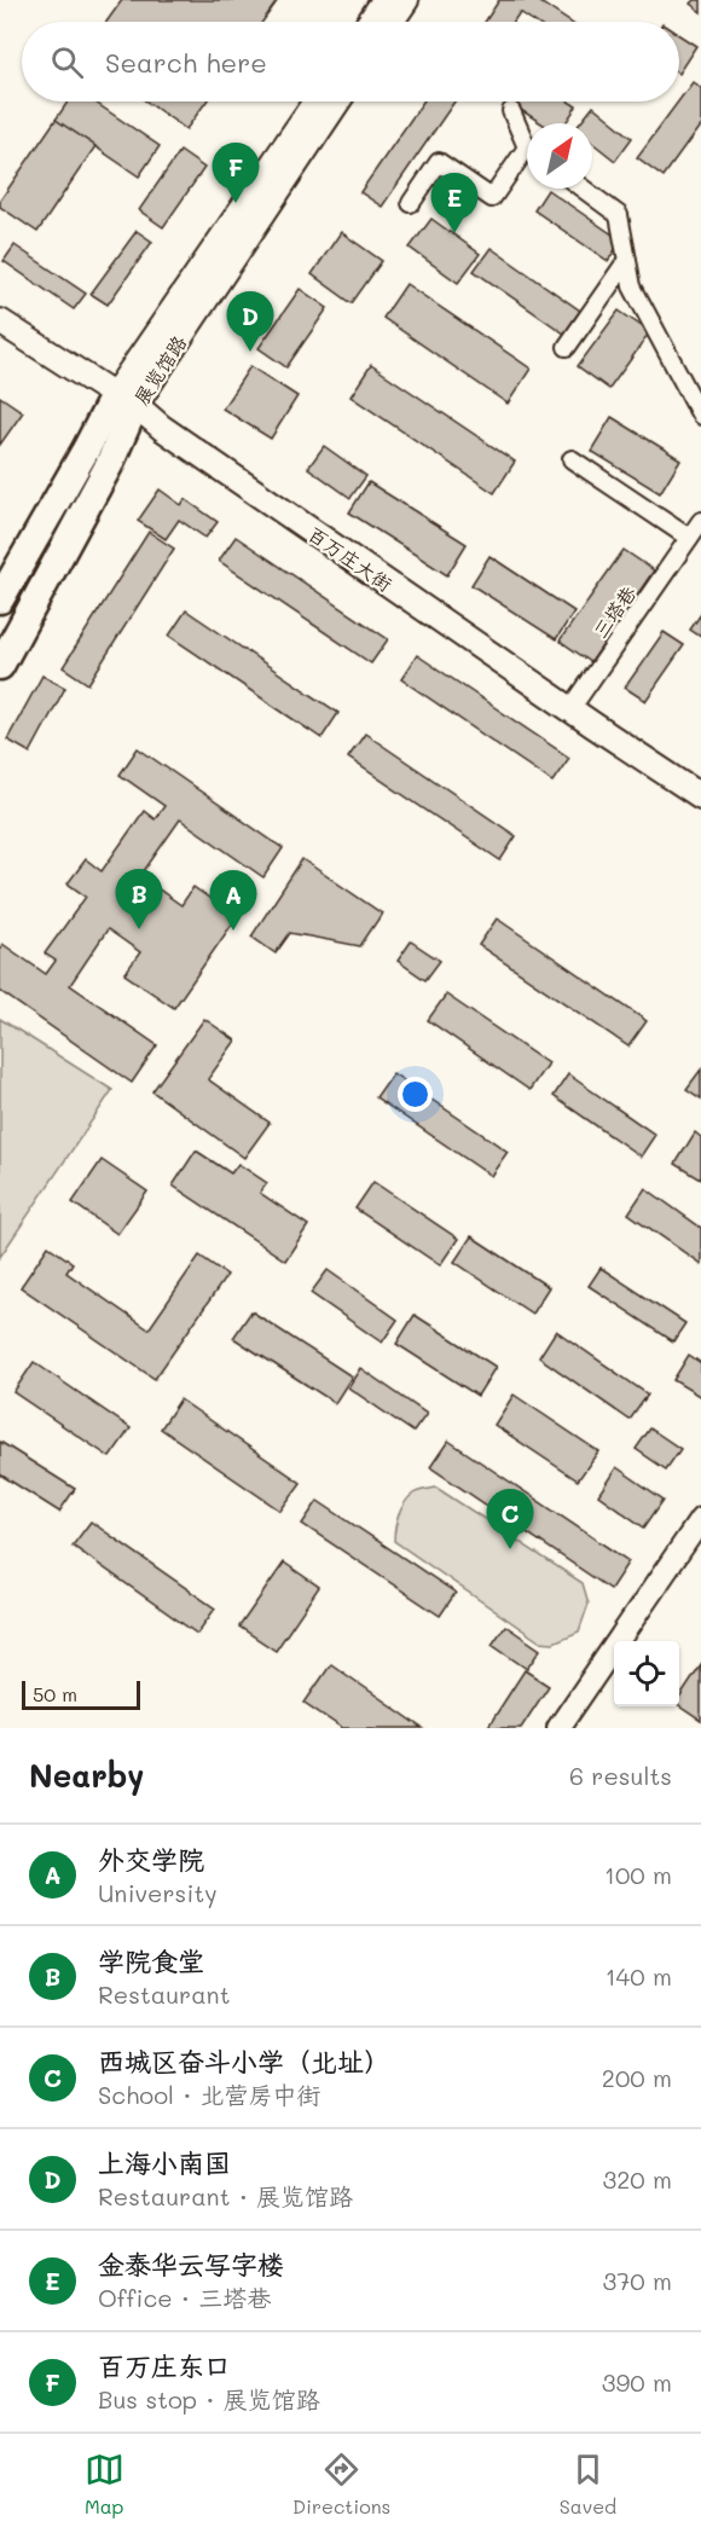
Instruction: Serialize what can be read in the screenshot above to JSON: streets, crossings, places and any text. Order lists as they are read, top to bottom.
{
  "streets": {
    "main road": ["展览馆路", "百万庄大街"],
    "street": ["三塔巷"]
  },
  "crossings": [
    ["展览馆路", "百万庄大街"],
    ["百万庄大街", "三塔巷"]
  ],
  "scale_bar": "50 m",
  "north": "top right",
  "page": {
    "search": "Search here",
    "pins": [
      "F",
      "E",
      "D",
      "B",
      "A",
      "C"
    ],
    "scale": "50 m",
    "heading": ["Nearby", "6 results"],
    "list": [
      {
        "mark": "A",
        "name": "外交学院",
        "note": "University",
        "value": "100 m"
      },
      {
        "mark": "B",
        "name": "学院食堂",
        "note": "Restaurant",
        "value": "140 m"
      },
      {
        "mark": "C",
        "name": "西城区奋斗小学（北址）",
        "note": "School · 北营房中街",
        "value": "200 m"
      },
      {
        "mark": "D",
        "name": "上海小南国",
        "note": "Restaurant · 展览馆路",
        "value": "320 m"
      },
      {
        "mark": "E",
        "name": "金泰华云写字楼",
        "note": "Office · 三塔巷",
        "value": "370 m"
      },
      {
        "mark": "F",
        "name": "百万庄东口",
        "note": "Bus stop · 展览馆路",
        "value": "390 m"
      }
    ],
    "nav": ["Map", "Directions", "Saved"]
  }
}
